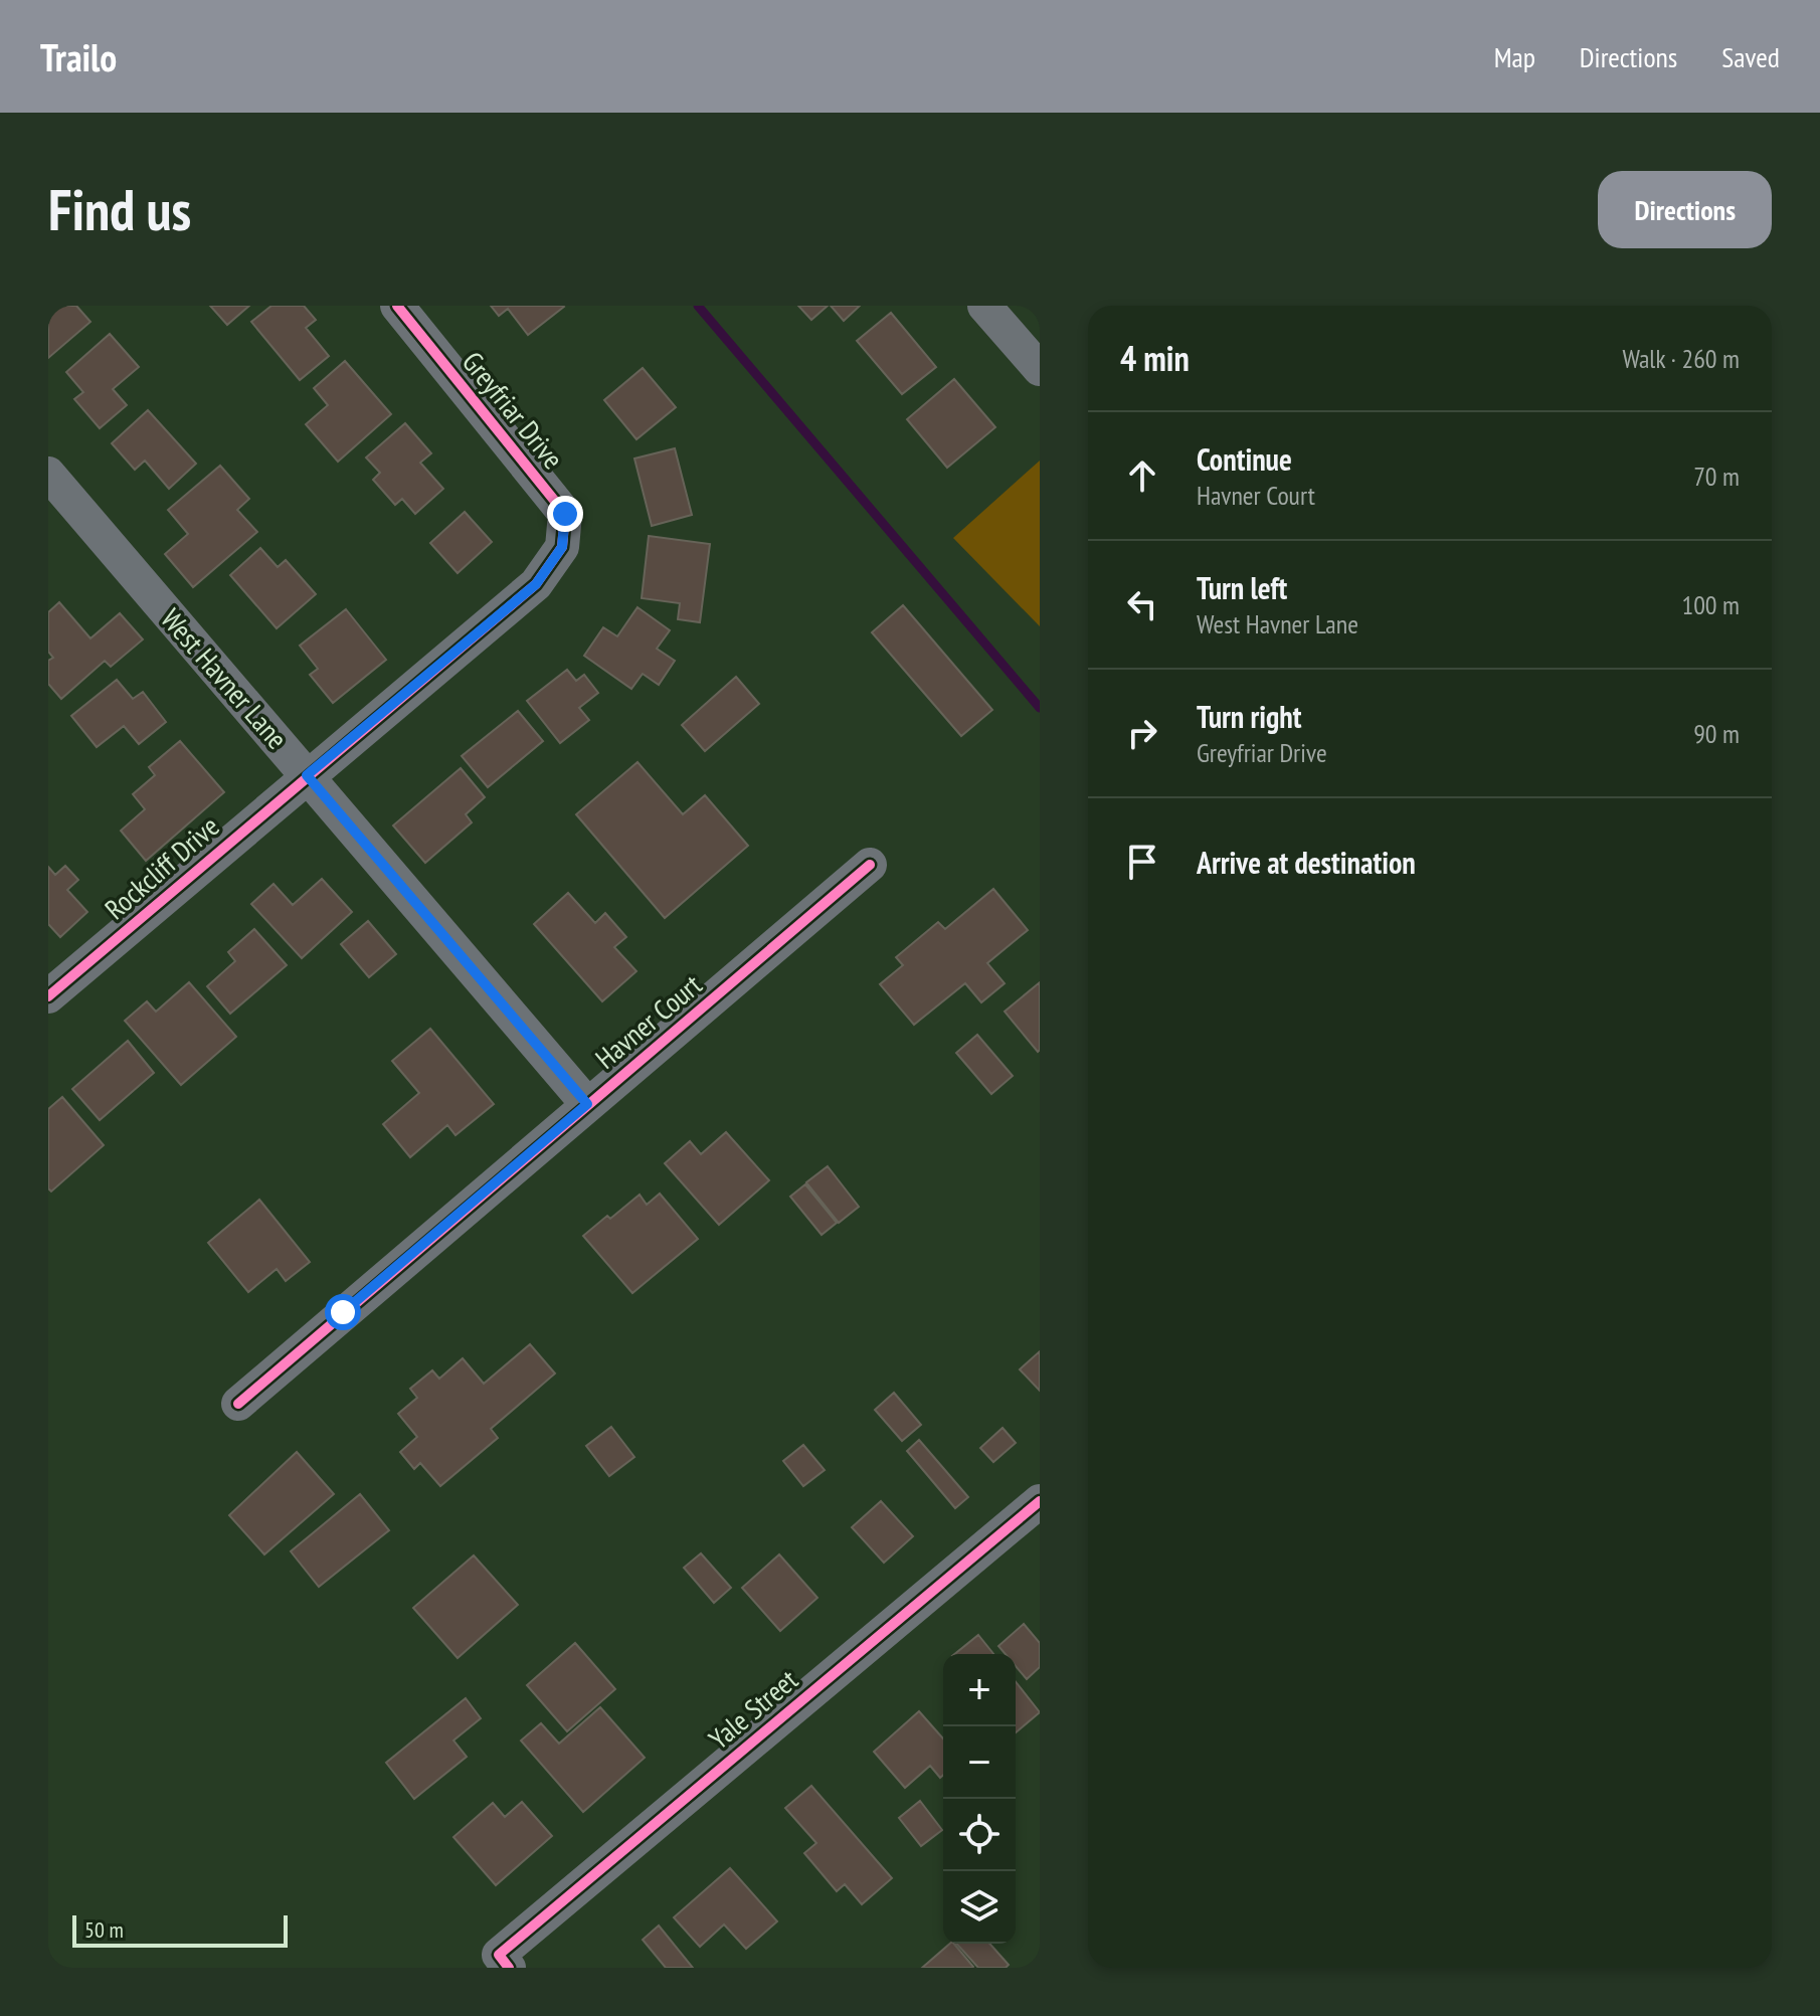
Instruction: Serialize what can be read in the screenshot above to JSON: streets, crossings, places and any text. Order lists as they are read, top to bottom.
{
  "streets": {
    "street": [
      "Greyfriar Drive",
      "West Havner Lane",
      "Rockcliff Drive",
      "Havner Court",
      "Yale Street"
    ]
  },
  "crossings": [
    ["Greyfriar Drive", "West Havner Lane"],
    ["Greyfriar Drive", "Rockcliff Drive"],
    ["West Havner Lane", "Rockcliff Drive"],
    ["West Havner Lane", "Havner Court"]
  ],
  "scale_bar": "50 m",
  "page": {
    "header": "Trailo",
    "nav": ["Map", "Directions", "Saved"],
    "buttons": "Directions",
    "title": "Find us",
    "heading": ["4 min", "Walk · 260 m"],
    "list": [
      ["Continue", "Havner Court", "70 m"],
      ["Turn left", "West Havner Lane", "100 m"],
      ["Turn right", "Greyfriar Drive", "90 m"],
      "Arrive at destination"
    ],
    "map_buttons": ["+", "−"],
    "scale": "50 m"
  }
}
